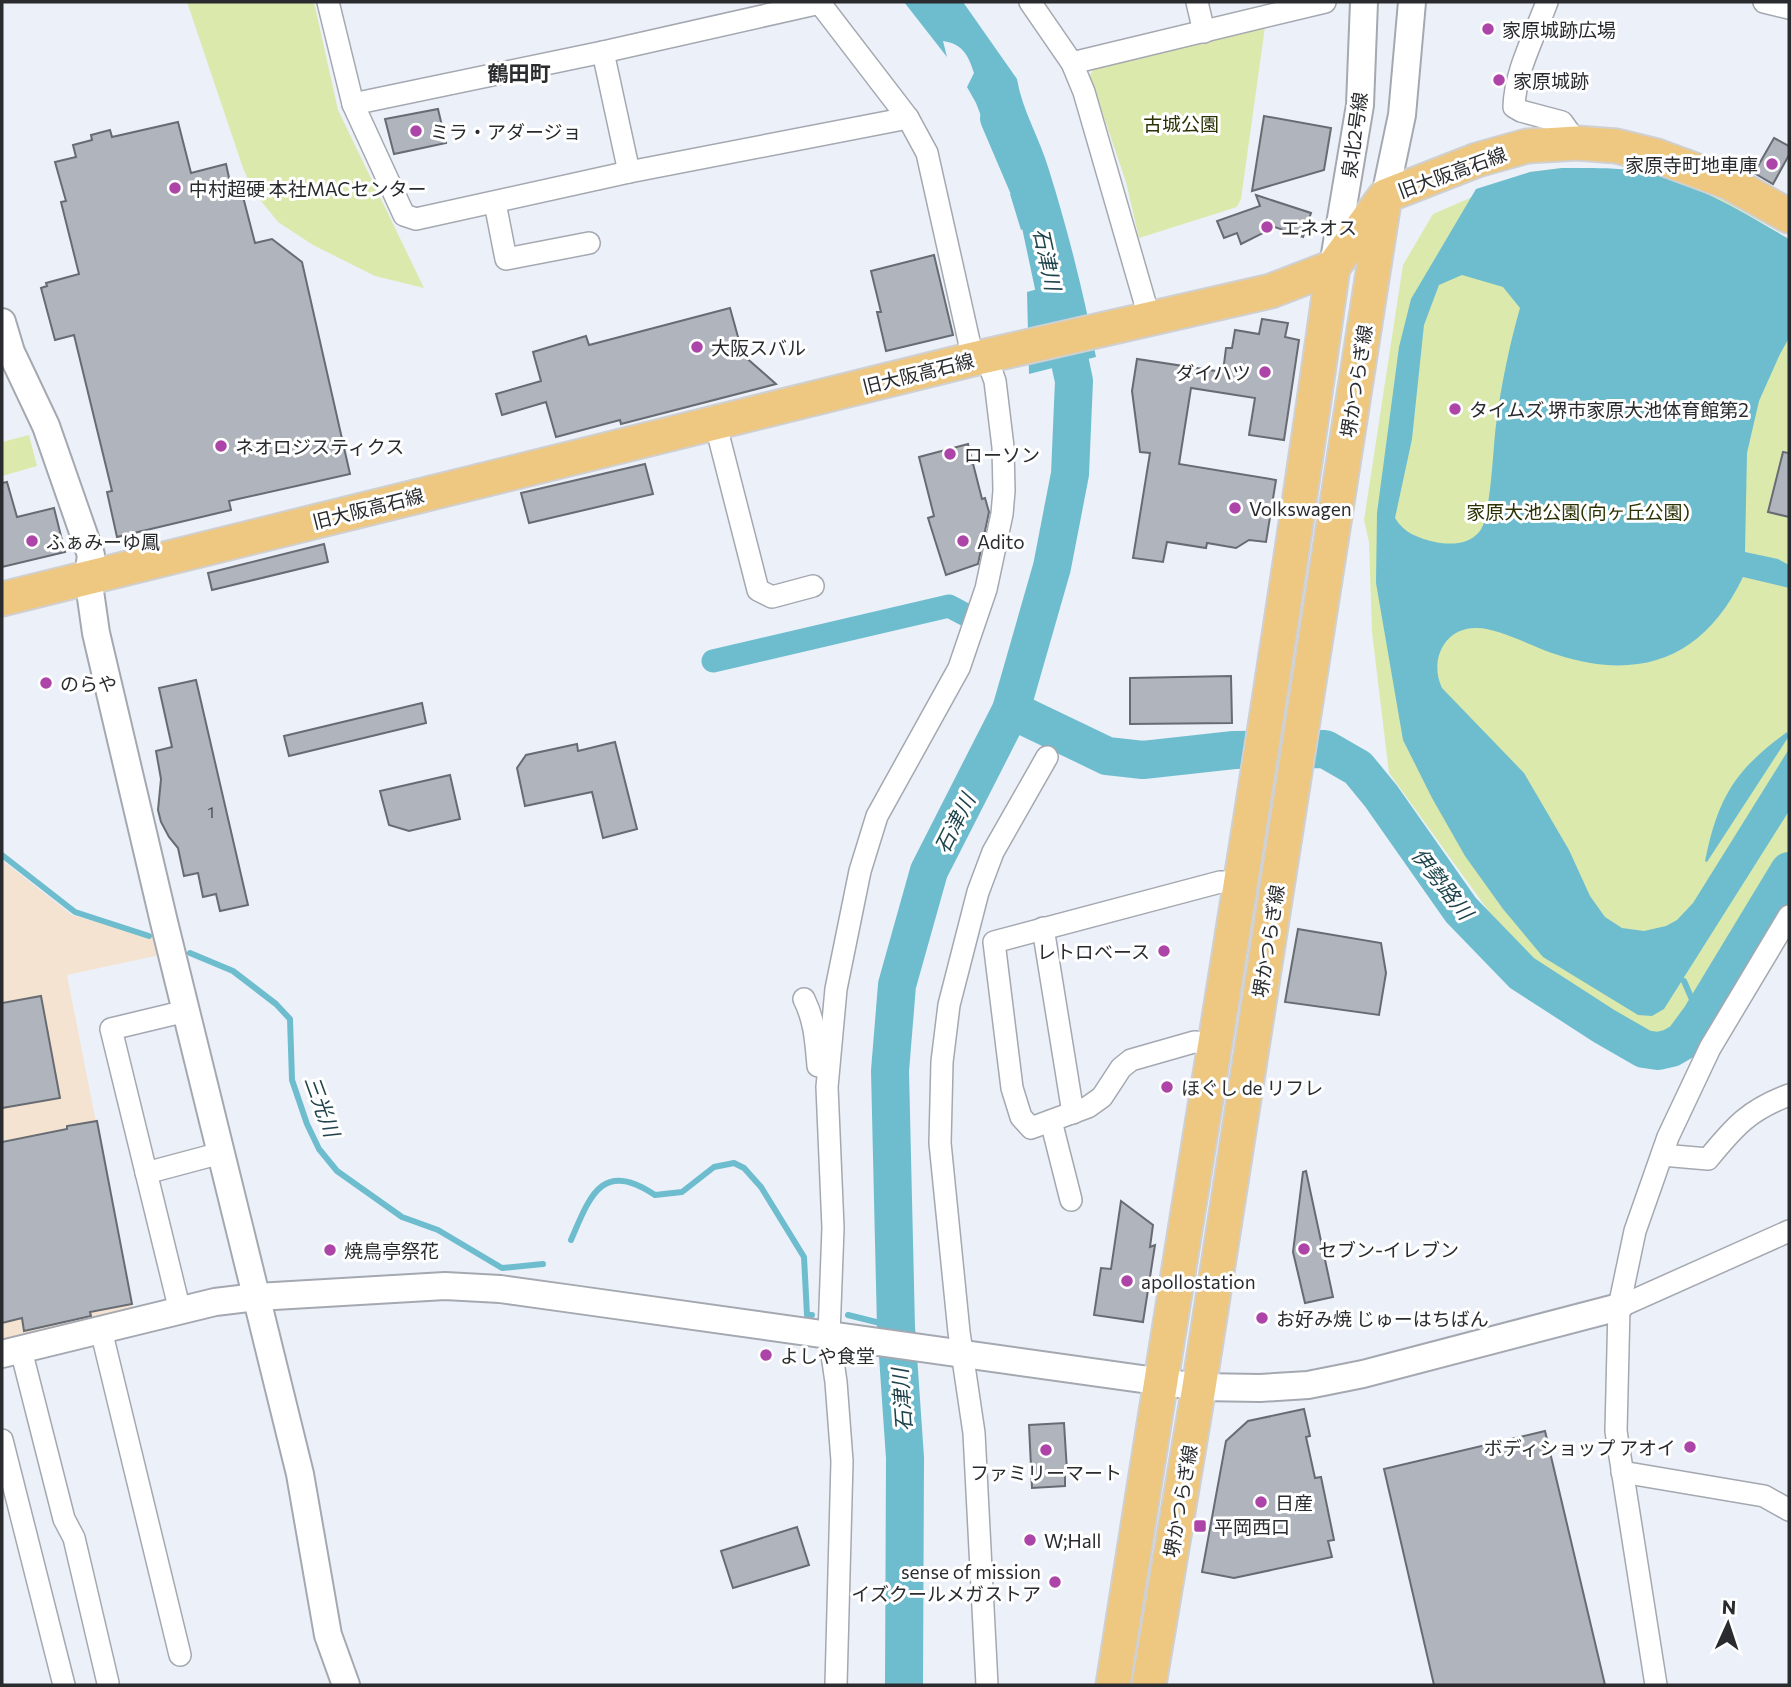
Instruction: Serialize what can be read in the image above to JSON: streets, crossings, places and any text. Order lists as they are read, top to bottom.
{
  "streets": {
    "main road": ["旧大阪高石線", "堺かつらぎ線"],
    "street": ["泉北2号線"]
  },
  "crossings": [
    ["泉北2号線", "旧大阪高石線"],
    ["泉北2号線", "堺かつらぎ線"],
    ["旧大阪高石線", "堺かつらぎ線"]
  ],
  "districts": ["鶴田町"],
  "water": ["石津川", "伊勢路川", "三光川"],
  "parks": ["古城公園", "家原大池公園(向ヶ丘公園)"],
  "places": {
    "other": [
      "家原城跡広場",
      "家原城跡",
      "ミラ・アダージョ",
      "家原寺町地車庫",
      "中村超硬 本社MACセンター",
      "エネオス",
      "大阪スバル",
      "ダイハツ",
      "タイムズ 堺市家原大池体育館第2",
      "ネオロジスティクス",
      "ローソン",
      "Volkswagen",
      "ふぁみーゆ鳳",
      "Adito",
      "のらや",
      "レトロベース",
      "ほぐし de リフレ",
      "セブン-イレブン",
      "焼鳥亭祭花",
      "apollostation",
      "お好み焼 じゅーはちばん",
      "よしや食堂",
      "ボディショップ アオイ",
      "ファミリーマート",
      "日産",
      "W;Hall",
      "sense of mission イズクールメガストア"
    ],
    "transit": ["平岡西口"]
  },
  "house_numbers": ["1"],
  "north": "top"
}
